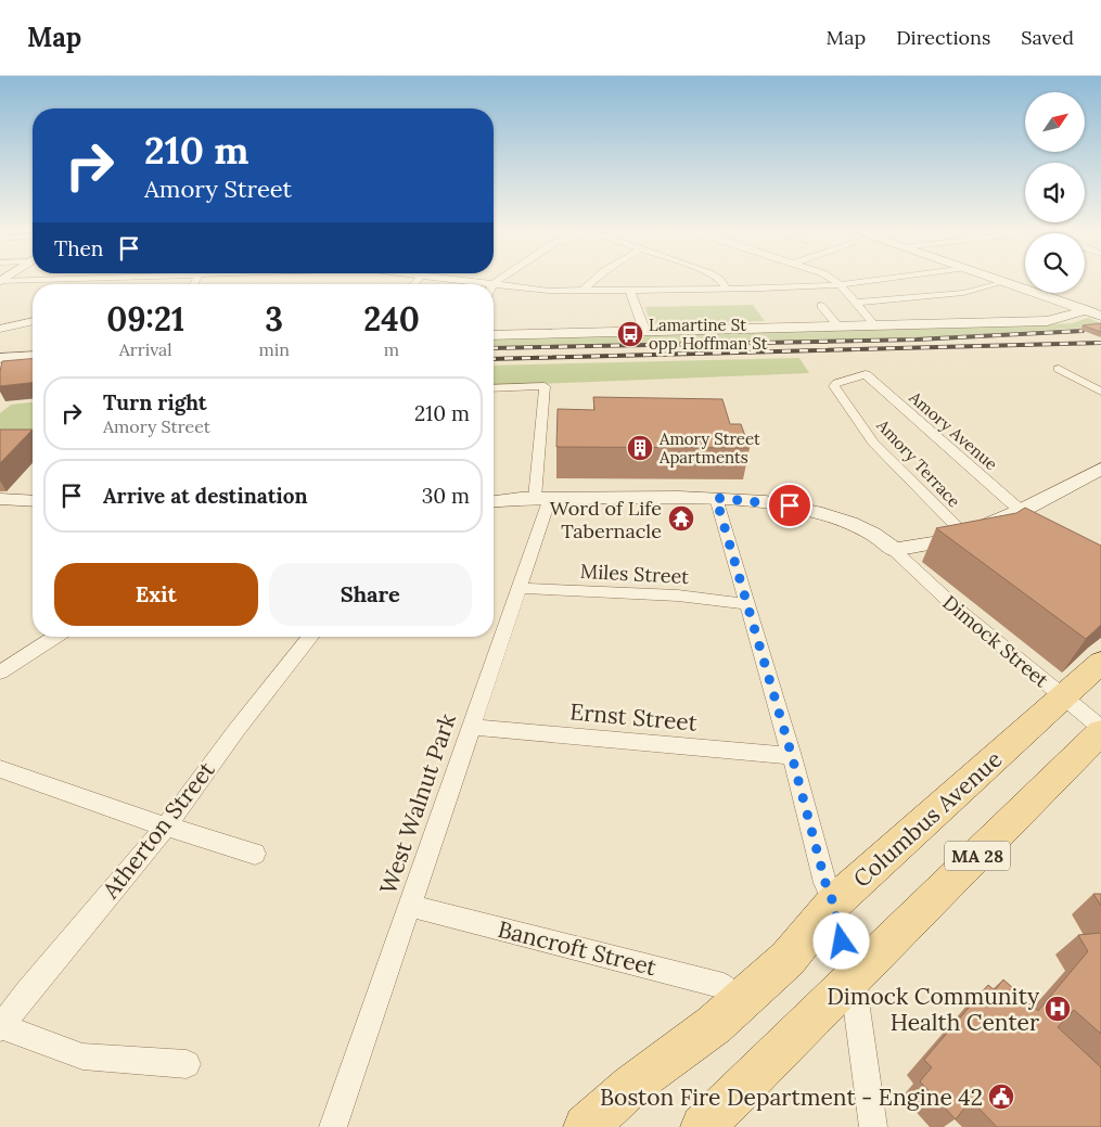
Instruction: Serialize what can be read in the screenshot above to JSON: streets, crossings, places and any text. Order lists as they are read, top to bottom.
{
  "streets": {
    "main road": ["Columbus Avenue", "MA 28"],
    "street": [
      "Amory Avenue",
      "Amory Terrace",
      "Miles Street",
      "Dimock Street",
      "Ernst Street",
      "West Walnut Park",
      "Atherton Street",
      "Bancroft Street"
    ]
  },
  "crossings": [
    ["Amory Avenue", "Amory Terrace"],
    ["Miles Street", "West Walnut Park"],
    ["Dimock Street", "Columbus Avenue"],
    ["Ernst Street", "West Walnut Park"],
    ["West Walnut Park", "Bancroft Street"],
    ["Columbus Avenue", "Bancroft Street"]
  ],
  "places": {
    "bus stop": ["Lamartine St opp Hoffman St"],
    "building": ["Amory Street Apartments"],
    "temple": ["Word of Life Tabernacle"],
    "hospital": ["Dimock Community Health Center"],
    "public building": ["Boston Fire Department - Engine 42"]
  },
  "north": "top right",
  "page": {
    "header": "Map",
    "nav": ["Map", "Directions", "Saved"],
    "turn": ["210 m", "Amory Street"],
    "then": "Then",
    "eta": [
      "09:21",
      "Arrival",
      "3",
      "min",
      "240",
      "m"
    ],
    "list": [
      {
        "name": "Turn right",
        "note": "Amory Street",
        "value": "210 m"
      },
      {
        "name": "Arrive at destination",
        "value": "30 m"
      }
    ],
    "buttons": ["Exit", "Share"]
  }
}
